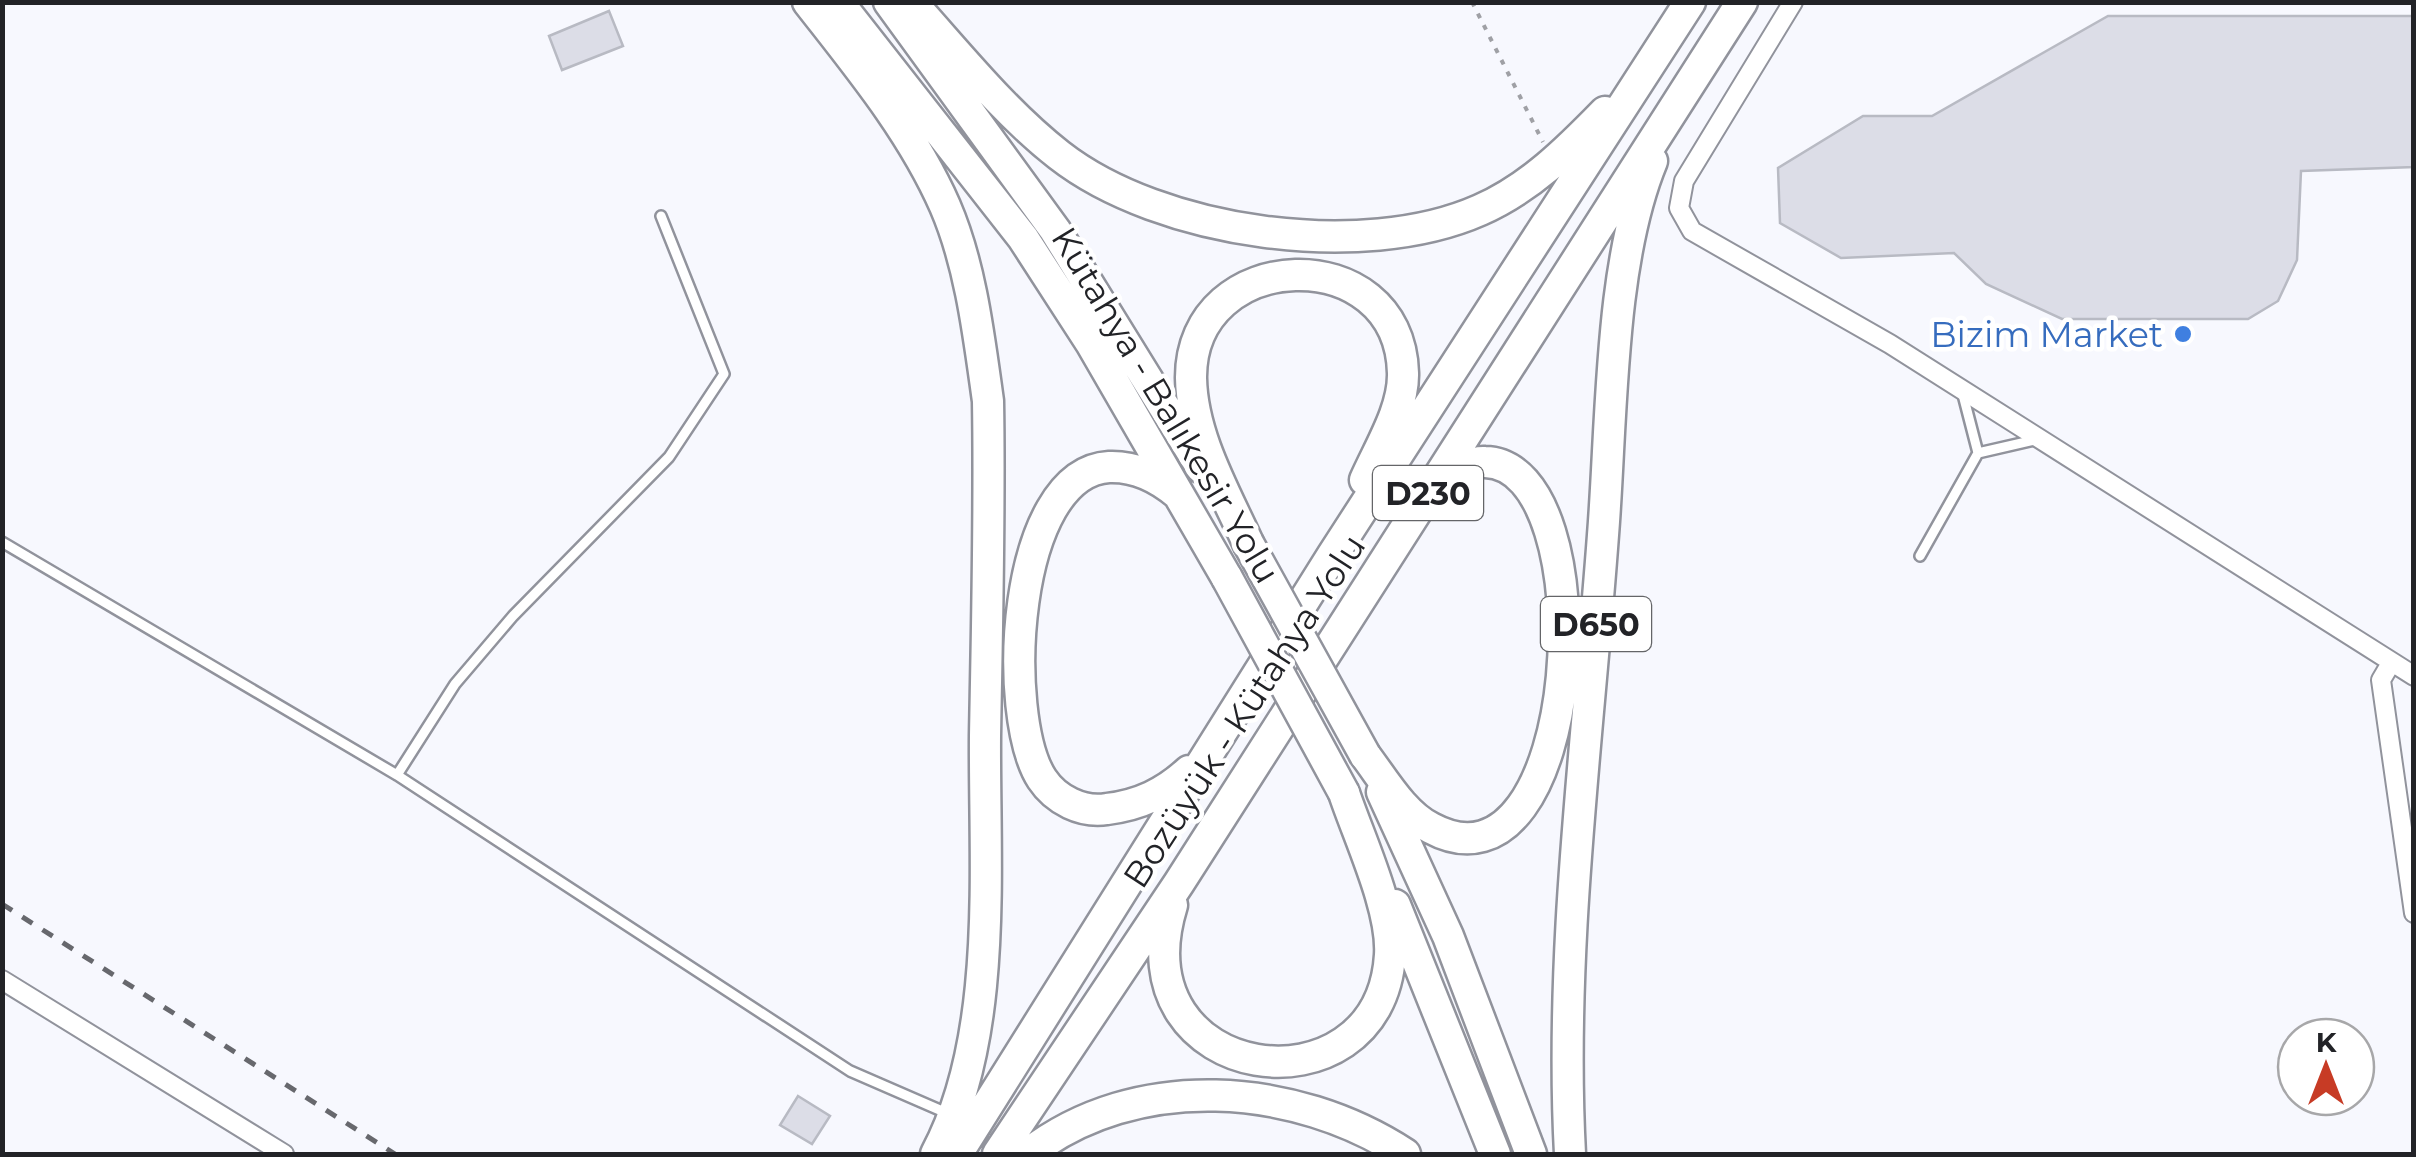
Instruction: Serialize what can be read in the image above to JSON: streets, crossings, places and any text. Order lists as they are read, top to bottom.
{
  "streets": {
    "highway": [
      "Kütahya - Balıkesir Yolu",
      "D230",
      "D650",
      "Bozüyük - Kütahya Yolu"
    ]
  },
  "crossings": [
    ["Kütahya - Balıkesir Yolu", "D230"],
    ["D230", "Bozüyük - Kütahya Yolu"],
    ["D650", "Bozüyük - Kütahya Yolu"]
  ],
  "places": ["Bizim Market"],
  "north": "top"
}
